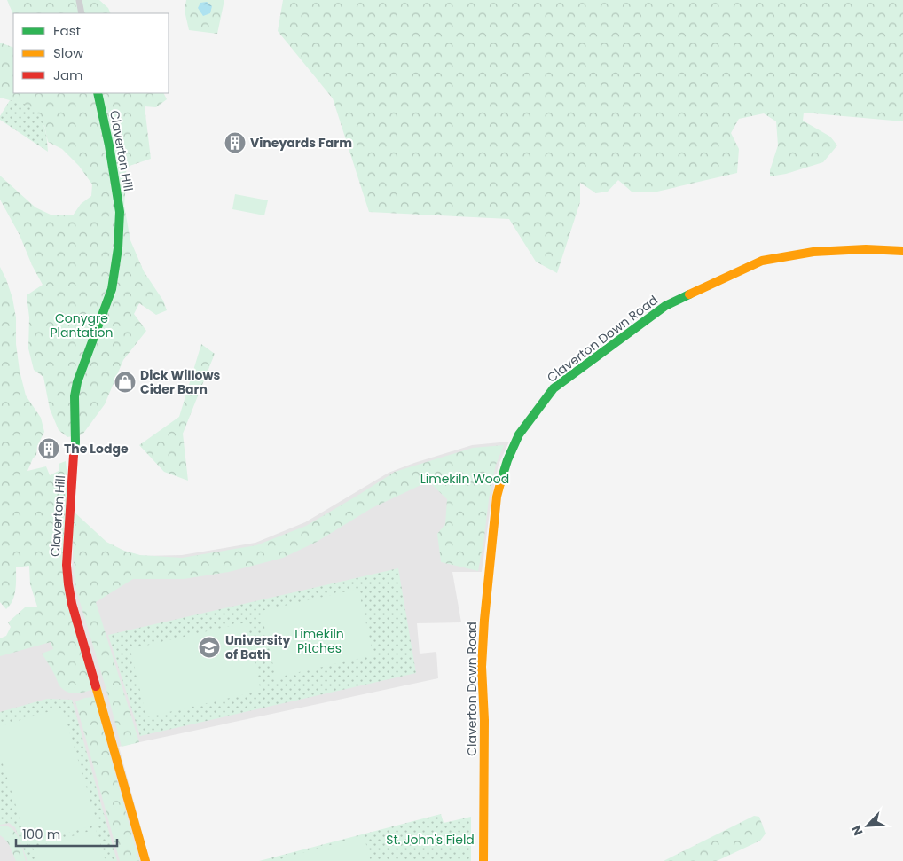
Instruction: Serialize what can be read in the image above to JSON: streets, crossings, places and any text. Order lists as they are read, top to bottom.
{
  "streets": {
    "street": ["Claverton Hill", "Claverton Down Road"]
  },
  "parks": [
    "Conygre Plantation",
    "Limekiln Wood",
    "Limekiln Pitches",
    "St. John's Field"
  ],
  "places": {
    "building": ["Vineyards Farm", "The Lodge"],
    "shop": ["Dick Willows Cider Barn"],
    "school or university": ["University of Bath"]
  },
  "legend": ["Fast", "Slow", "Jam"],
  "scale_bar": "100 m",
  "north": "bottom left"
}
